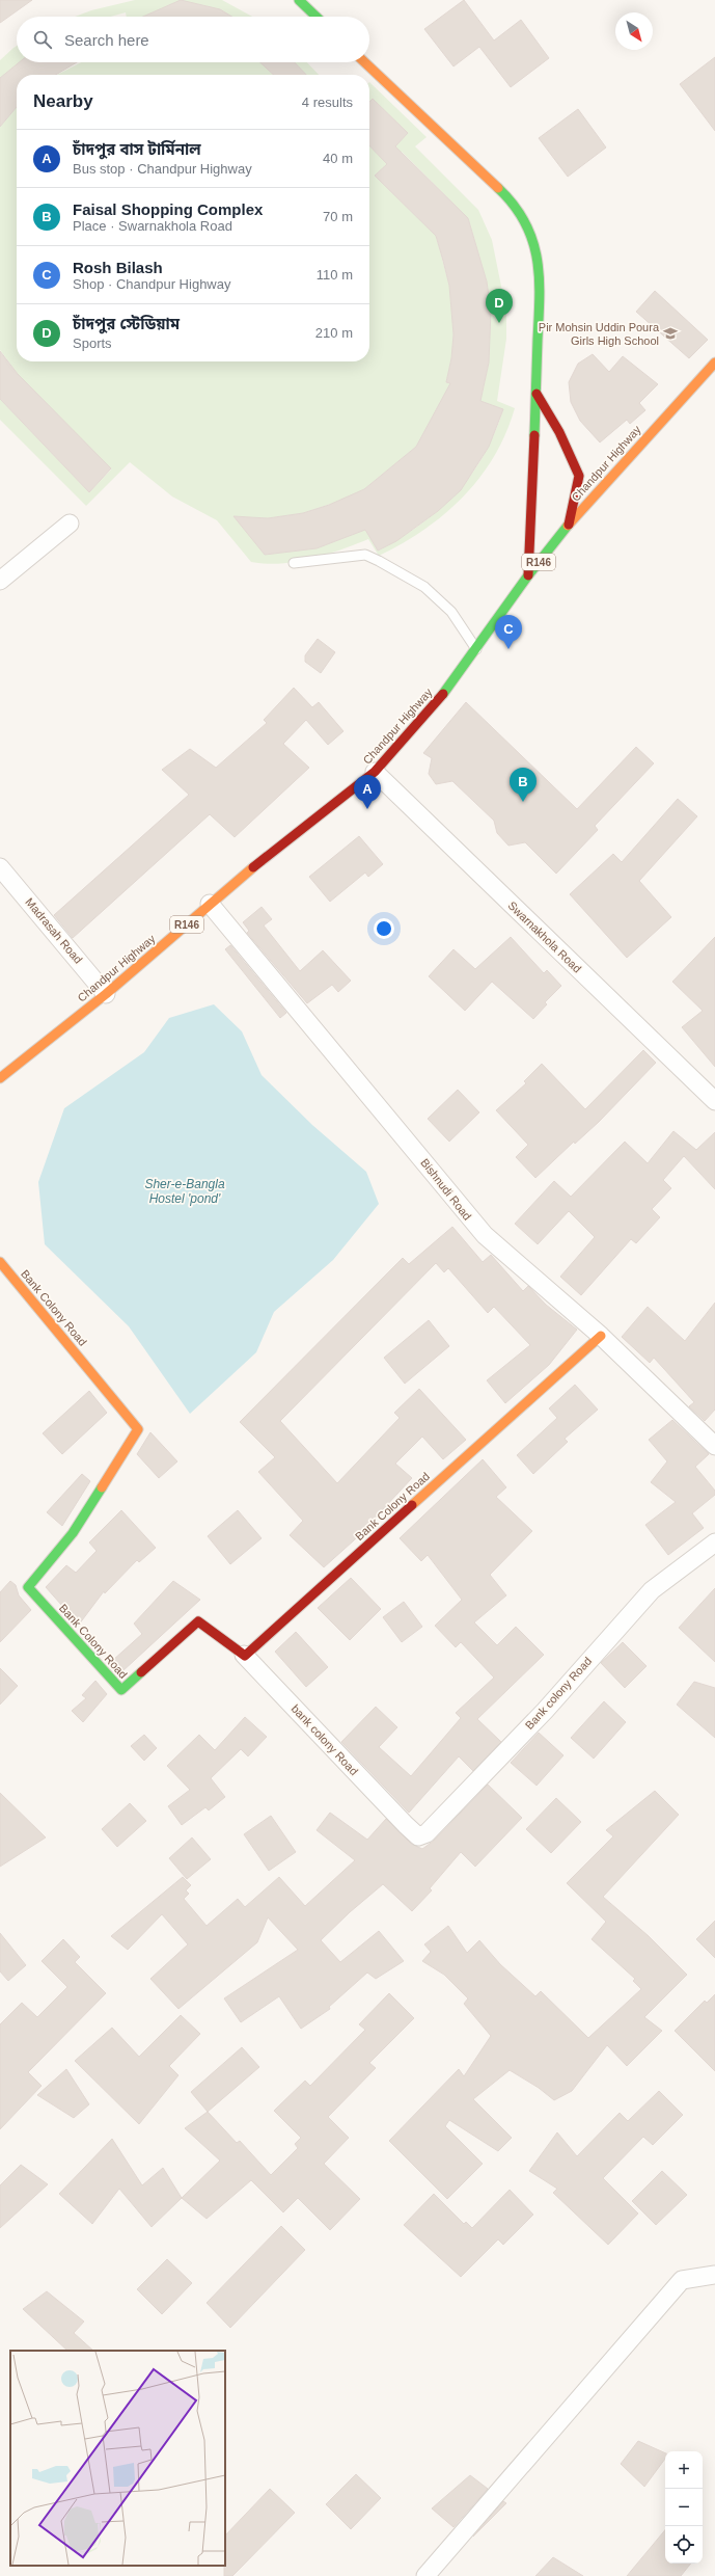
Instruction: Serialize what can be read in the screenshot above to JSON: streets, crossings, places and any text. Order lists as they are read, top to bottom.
{
  "streets": {
    "street": [
      "Chandpur Highway",
      "R146",
      "Madrasah Road",
      "Swarnakhola Road",
      "Bishnudi Road",
      "Bank Colony Road",
      "Bank colony Road",
      "bank colony Road"
    ]
  },
  "crossings": [
    ["Chandpur Highway", "Madrasah Road"],
    ["Chandpur Highway", "Swarnakhola Road"],
    ["Chandpur Highway", "Bishnudi Road"],
    ["Bishnudi Road", "Bank Colony Road"],
    ["Bank Colony Road", "bank colony Road"],
    ["Bank colony Road", "bank colony Road"]
  ],
  "water": ["Sher-e-Bangla Hostel 'pond'"],
  "places": {
    "school or university": ["Pir Mohsin Uddin Poura Girls High School"]
  },
  "north": "bottom right",
  "page": {
    "search": "Search here",
    "heading": ["Nearby", "4 results"],
    "list": [
      {
        "mark": "A",
        "name": "চাঁদপুর বাস টার্মিনাল",
        "note": "Bus stop · Chandpur Highway",
        "value": "40 m"
      },
      {
        "mark": "B",
        "name": "Faisal Shopping Complex",
        "note": "Place · Swarnakhola Road",
        "value": "70 m"
      },
      {
        "mark": "C",
        "name": "Rosh Bilash",
        "note": "Shop · Chandpur Highway",
        "value": "110 m"
      },
      {
        "mark": "D",
        "name": "চাঁদপুর স্টেডিয়াম",
        "note": "Sports",
        "value": "210 m"
      }
    ],
    "pins": [
      "D",
      "C",
      "B",
      "A"
    ],
    "map_buttons": ["+", "−"]
  }
}
